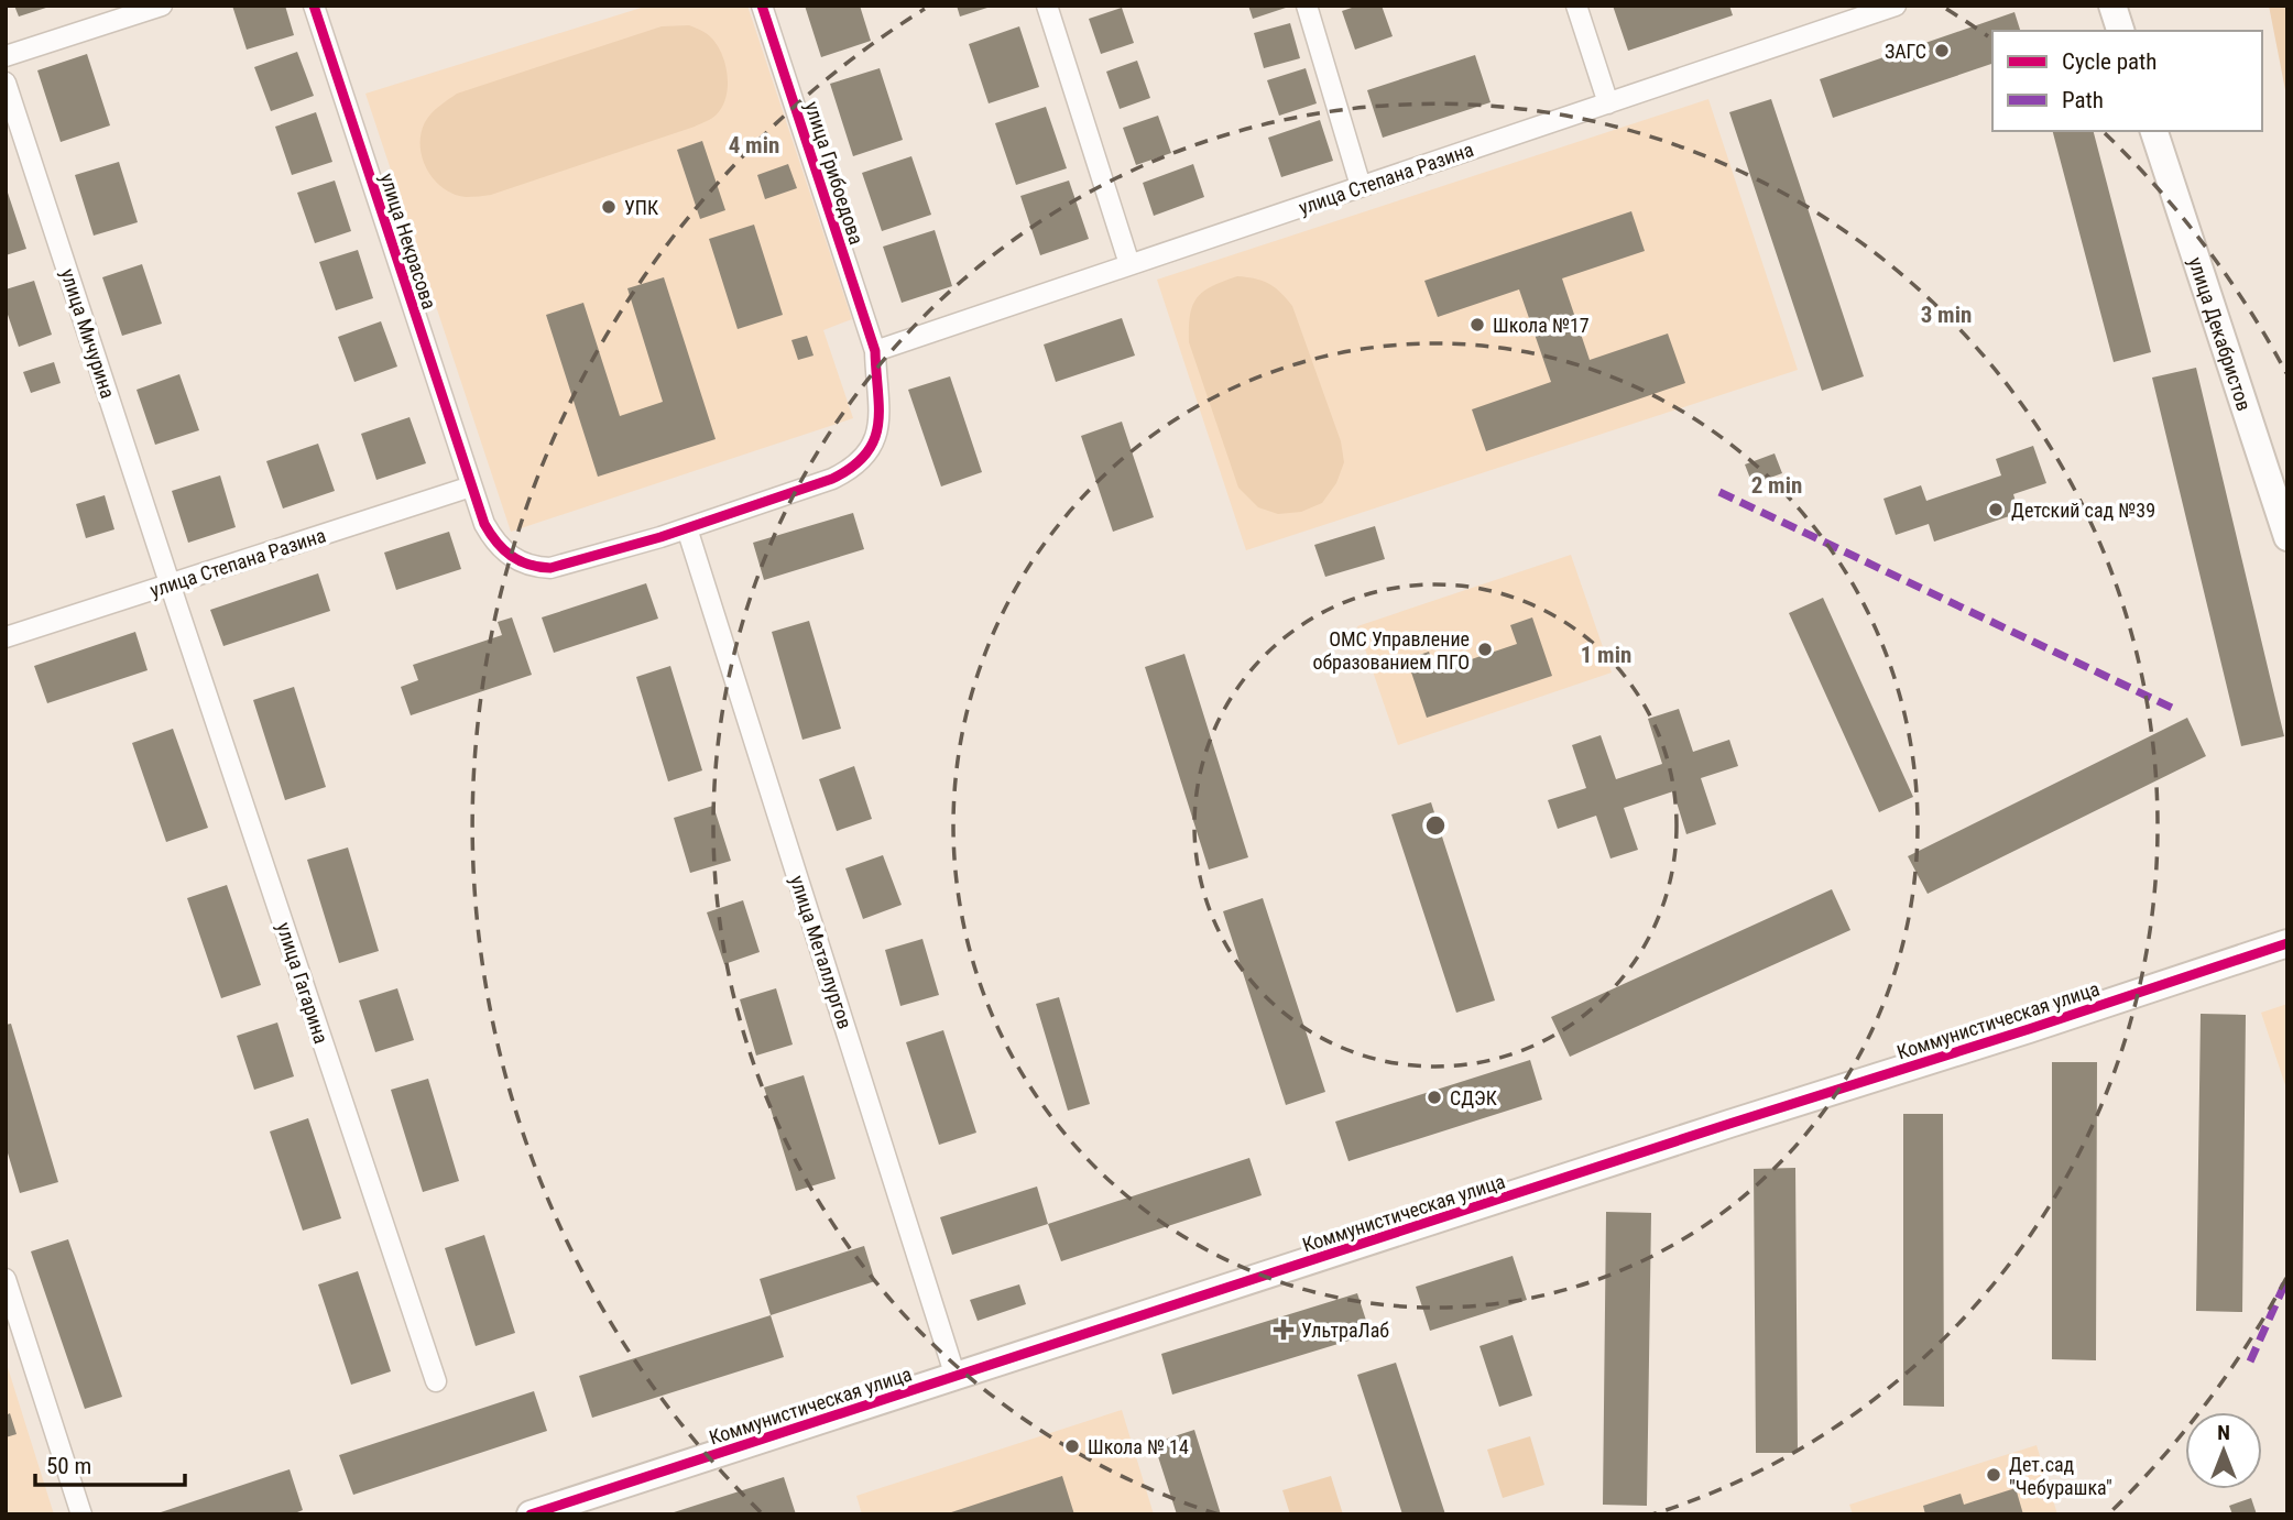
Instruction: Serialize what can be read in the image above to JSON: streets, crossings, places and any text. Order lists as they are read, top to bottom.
{
  "streets": {
    "street": [
      "улица Грибоедова",
      "улица Степана Разина",
      "улица Некрасова",
      "улица Мичурина",
      "улица Декабристов",
      "улица Металлургов",
      "улица Гагарина",
      "Коммунистическая улица"
    ]
  },
  "crossings": [
    ["улица Грибоедова", "улица Степана Разина"],
    ["улица Грибоедова", "улица Некрасова"],
    ["улица Грибоедова", "улица Металлургов"],
    ["улица Степана Разина", "улица Некрасова"],
    ["улица Степана Разина", "улица Мичурина"],
    ["улица Степана Разина", "улица Гагарина"],
    ["улица Некрасова", "улица Металлургов"],
    ["улица Мичурина", "улица Гагарина"],
    ["улица Металлургов", "Коммунистическая улица"]
  ],
  "places": {
    "other": [
      "ЗАГС",
      "УПК",
      "Школа №17",
      "Детский сад №39",
      "ОМС Управление образованием ПГО",
      "СДЭК",
      "Школа № 14",
      "Дет.сад \"Чебурашка\""
    ],
    "health": ["УльтраЛаб"]
  },
  "legend": ["Cycle path", "Path"],
  "scale_bar": "50 m",
  "north": "top",
  "rings": [
    "4 min",
    "3 min",
    "2 min",
    "1 min"
  ]
}
